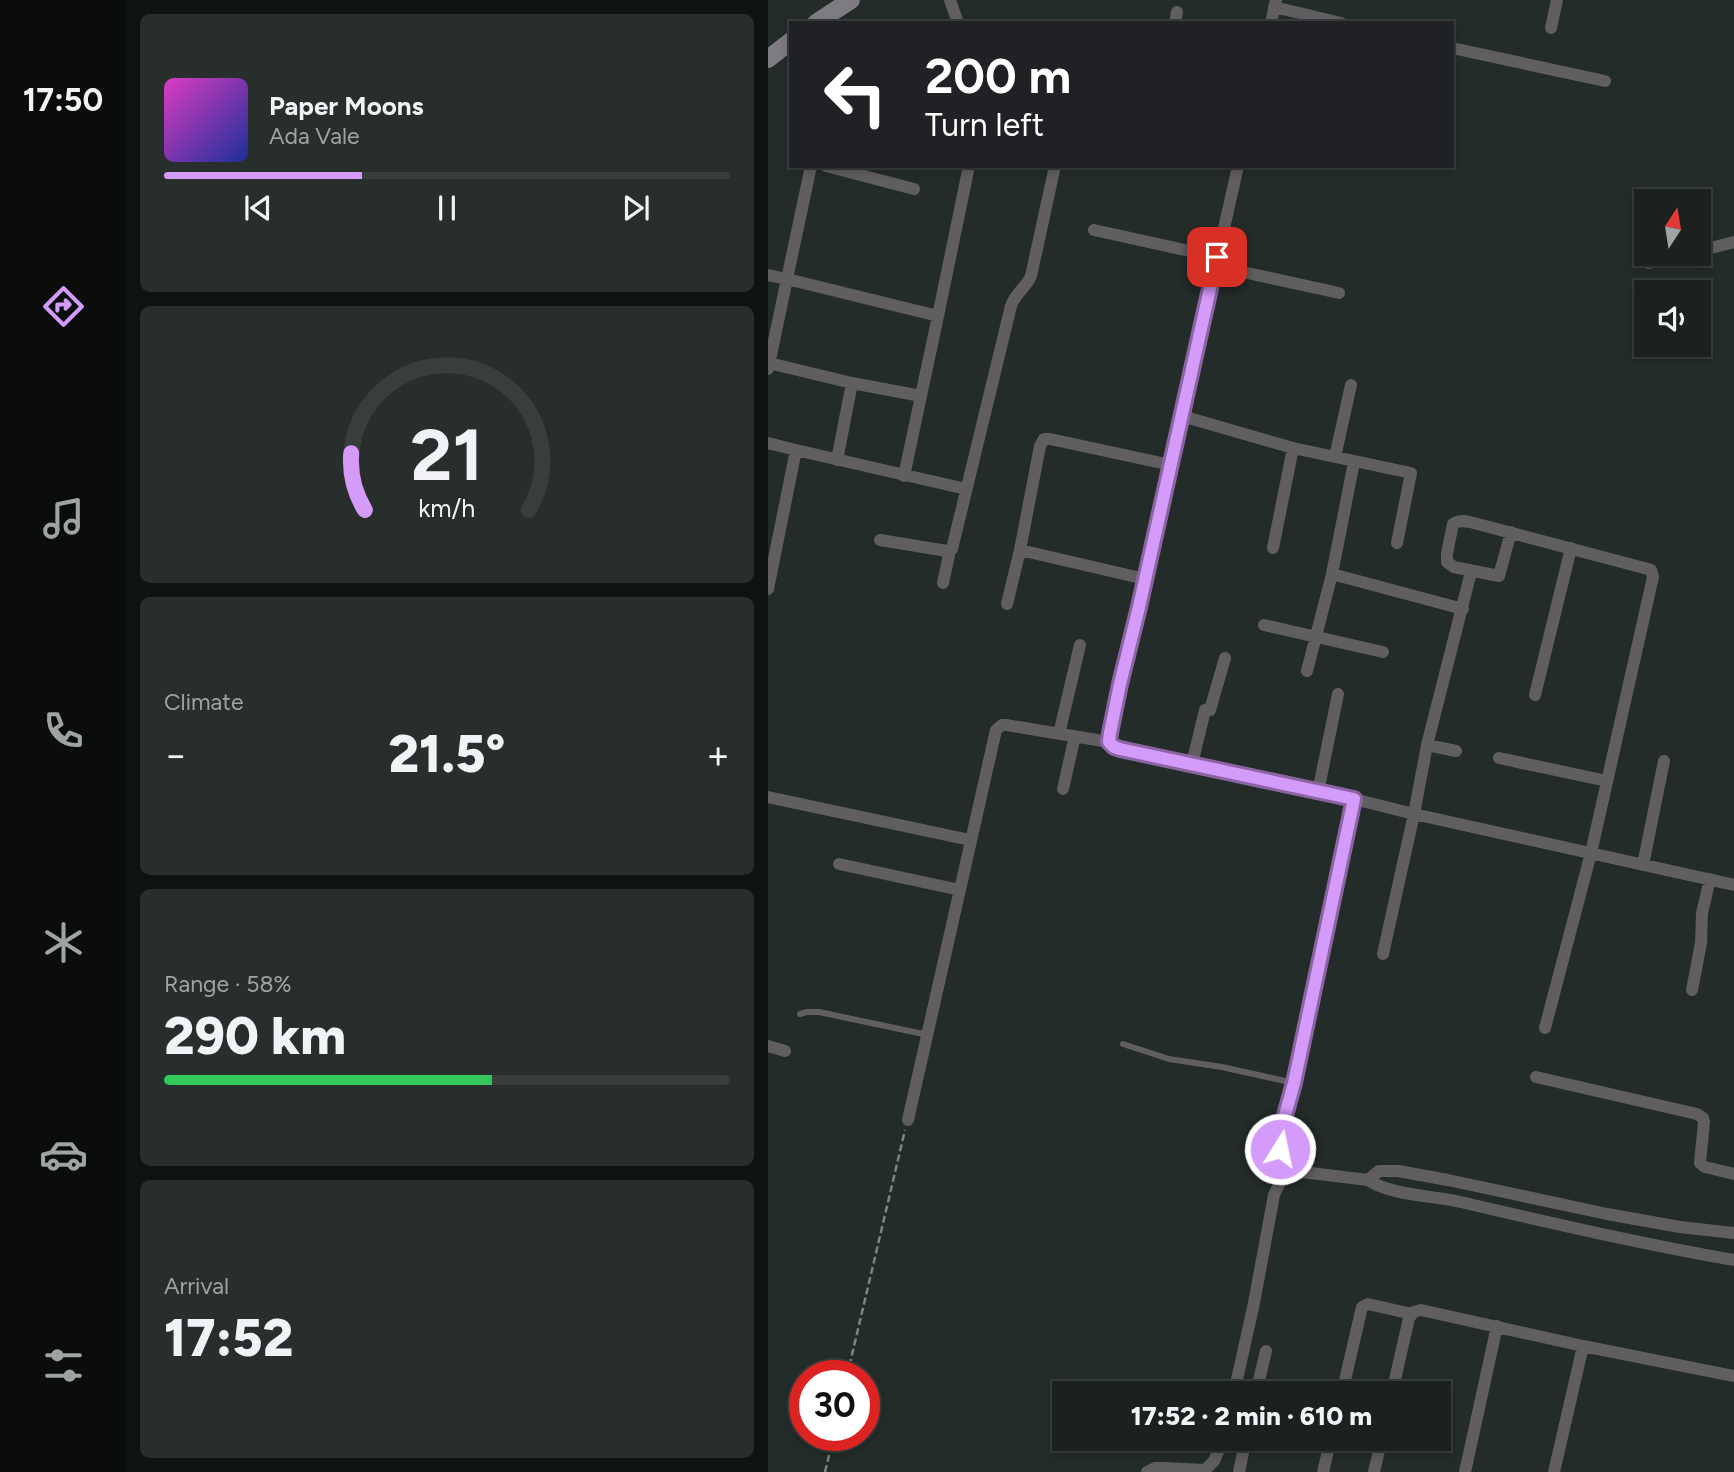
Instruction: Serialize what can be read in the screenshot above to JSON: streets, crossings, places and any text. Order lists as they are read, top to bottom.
{
  "north": "top",
  "page": {
    "tabs": "17:50",
    "turn": ["200 m", "Turn left"],
    "song": ["Paper Moons", "Ada Vale"],
    "tile": [
      "Climate",
      ["Range · 58%", "290 km"],
      ["Arrival", "17:52"]
    ],
    "heat": ["−", "21.5°", "+"],
    "limit": "30",
    "trip": "17:52 · 2 min · 610 m",
    "gauge": ["21", "km/h"]
  }
}
